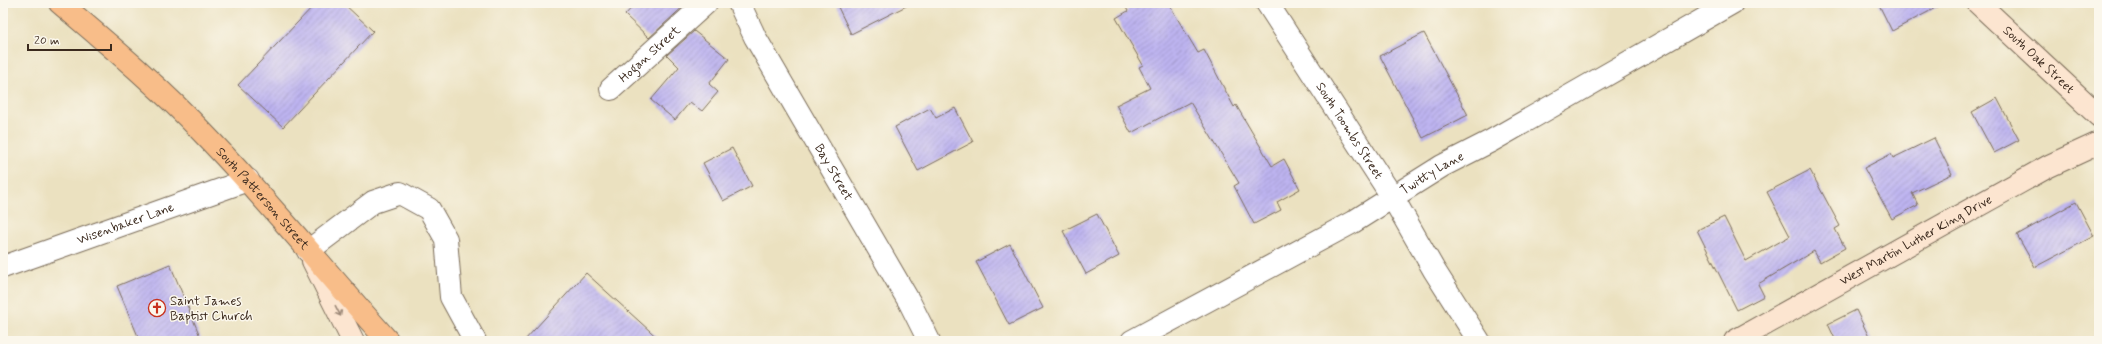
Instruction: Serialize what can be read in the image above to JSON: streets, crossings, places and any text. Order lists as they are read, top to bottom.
{
  "streets": {
    "main road": ["South Patterson Street"],
    "street": [
      "Hogan Street",
      "South Oak Street",
      "South Toombs Street",
      "Bay Street",
      "Twitty Lane",
      "Wisenbaker Lane",
      "West Martin Luther King Drive"
    ]
  },
  "crossings": [
    ["South Toombs Street", "Twitty Lane"],
    ["South Patterson Street", "Wisenbaker Lane"]
  ],
  "places": {
    "church": ["Saint James Baptist Church"]
  },
  "scale_bar": "20 m"
}
